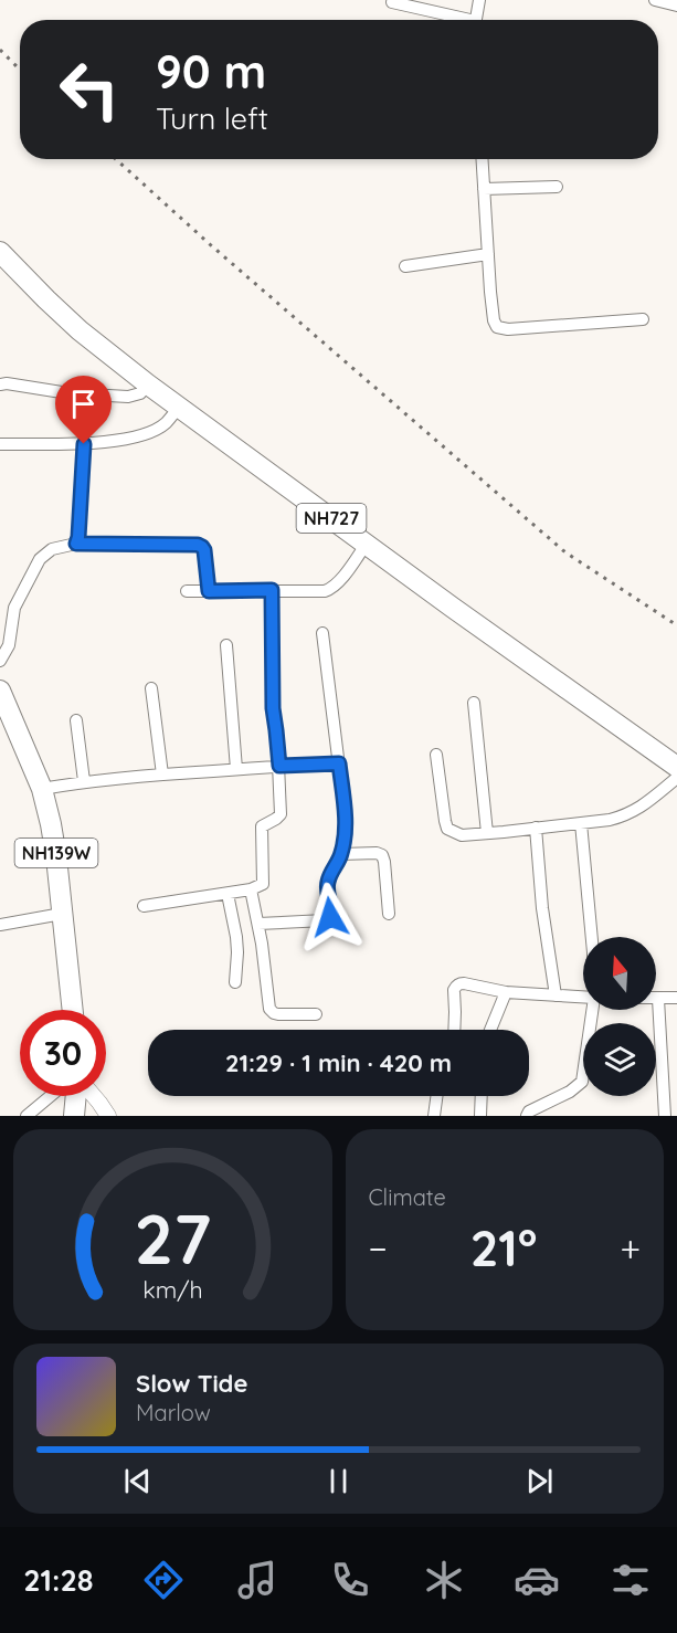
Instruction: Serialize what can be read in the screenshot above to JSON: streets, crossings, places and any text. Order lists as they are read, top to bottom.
{
  "streets": {
    "highway": ["NH727", "NH139W"]
  },
  "north": "top",
  "page": {
    "turn": ["90 m", "Turn left"],
    "limit": "30",
    "trip": "21:29 · 1 min · 420 m",
    "tile": "Climate",
    "heat": ["−", "21°", "+"],
    "song": ["Slow Tide", "Marlow"],
    "tabs": "21:28",
    "gauge": ["27", "km/h"]
  }
}
